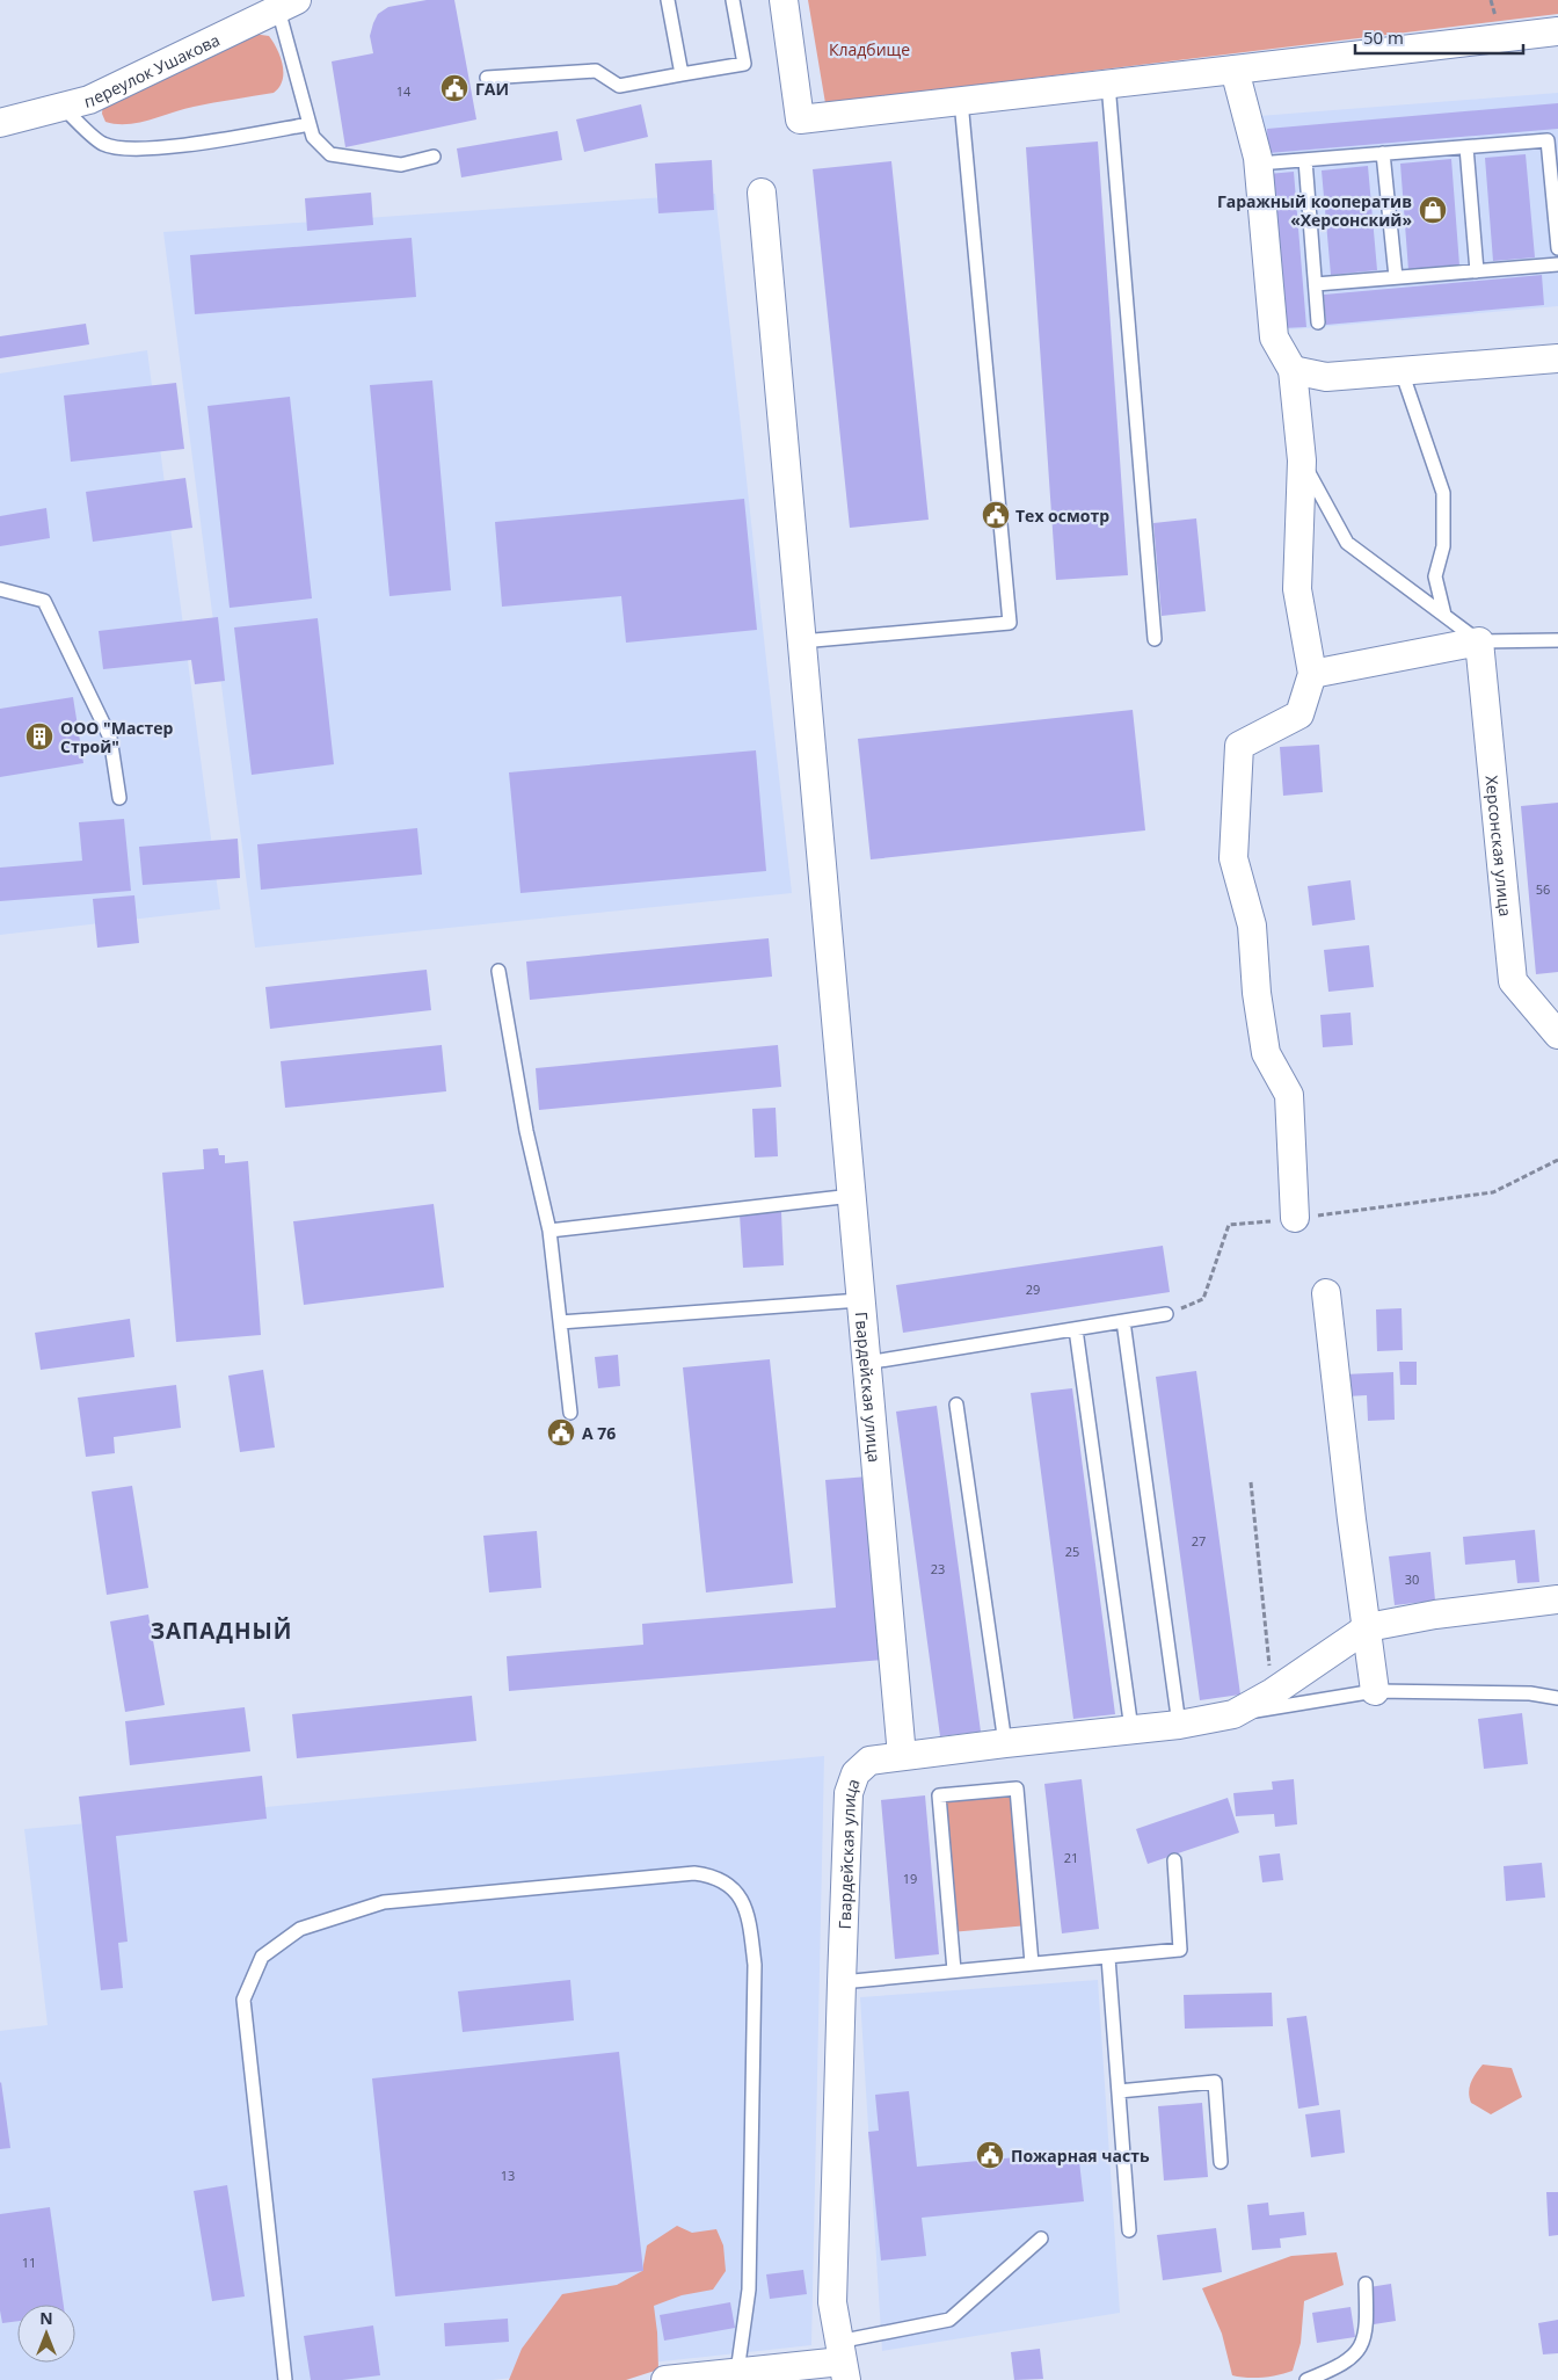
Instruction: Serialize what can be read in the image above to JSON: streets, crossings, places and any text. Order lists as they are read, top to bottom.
{
  "streets": {
    "street": ["переулок Ушакова", "Херсонская улица", "Гвардейская улица"]
  },
  "districts": ["ЗАПАДНЫЙ"],
  "parks": ["Кладбище"],
  "places": {
    "public building": [
      "ГАИ",
      "Тех осмотр",
      "А 76",
      "Пожарная часть"
    ],
    "shop": ["Гаражный кооператив «Херсонский»"],
    "building": ["ООО \"Мастер Строй\""]
  },
  "house_numbers": [
    "14",
    "56",
    "29",
    "27",
    "25",
    "23",
    "30",
    "21",
    "19",
    "13",
    "11"
  ],
  "scale_bar": "50 m",
  "north": "top"
}
